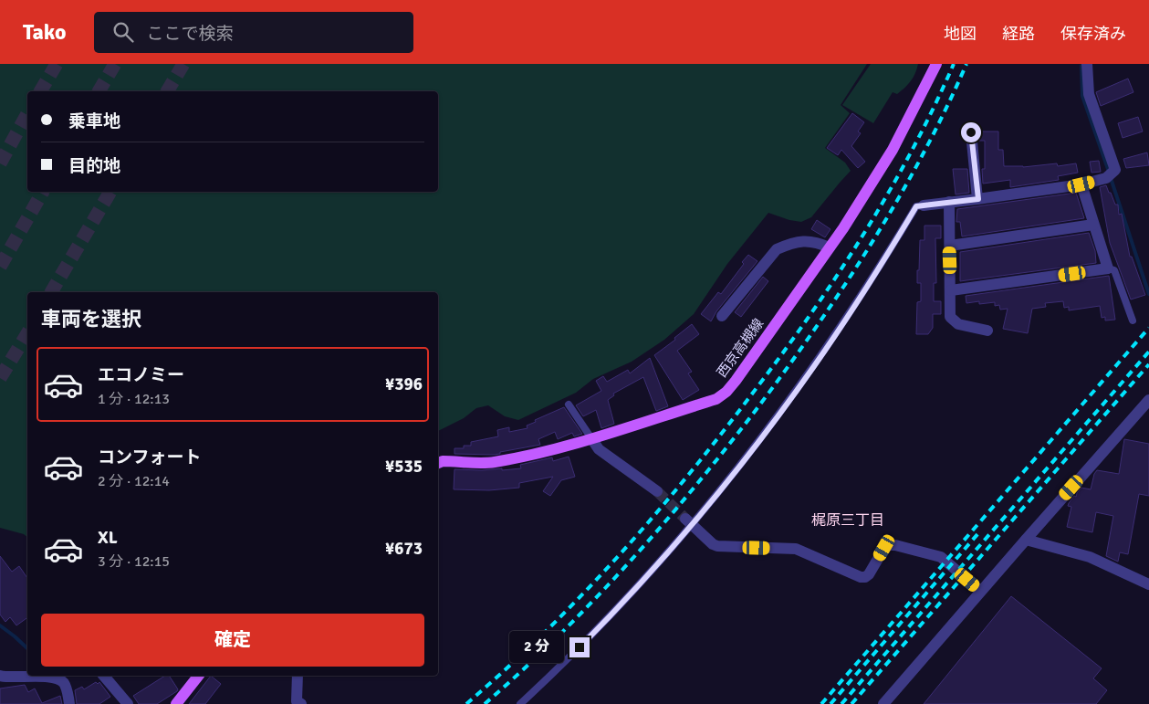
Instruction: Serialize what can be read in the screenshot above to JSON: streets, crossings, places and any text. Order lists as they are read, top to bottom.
{
  "streets": {
    "main road": ["西京高槻線"]
  },
  "districts": ["梶原三丁目"],
  "page": {
    "header": "Tako",
    "search": "ここで検索",
    "nav": ["地図", "経路", "保存済み"],
    "banner": ["乗車地", "目的地"],
    "heading": "車両を選択",
    "list": [
      {
        "name": "エコノミー",
        "note": "1 分 · 12:13",
        "value": "¥396"
      },
      {
        "name": "コンフォート",
        "note": "2 分 · 12:14",
        "value": "¥535"
      },
      {
        "name": "XL",
        "note": "3 分 · 12:15",
        "value": "¥673"
      }
    ],
    "buttons": "確定",
    "bubble": "2 分"
  }
}
